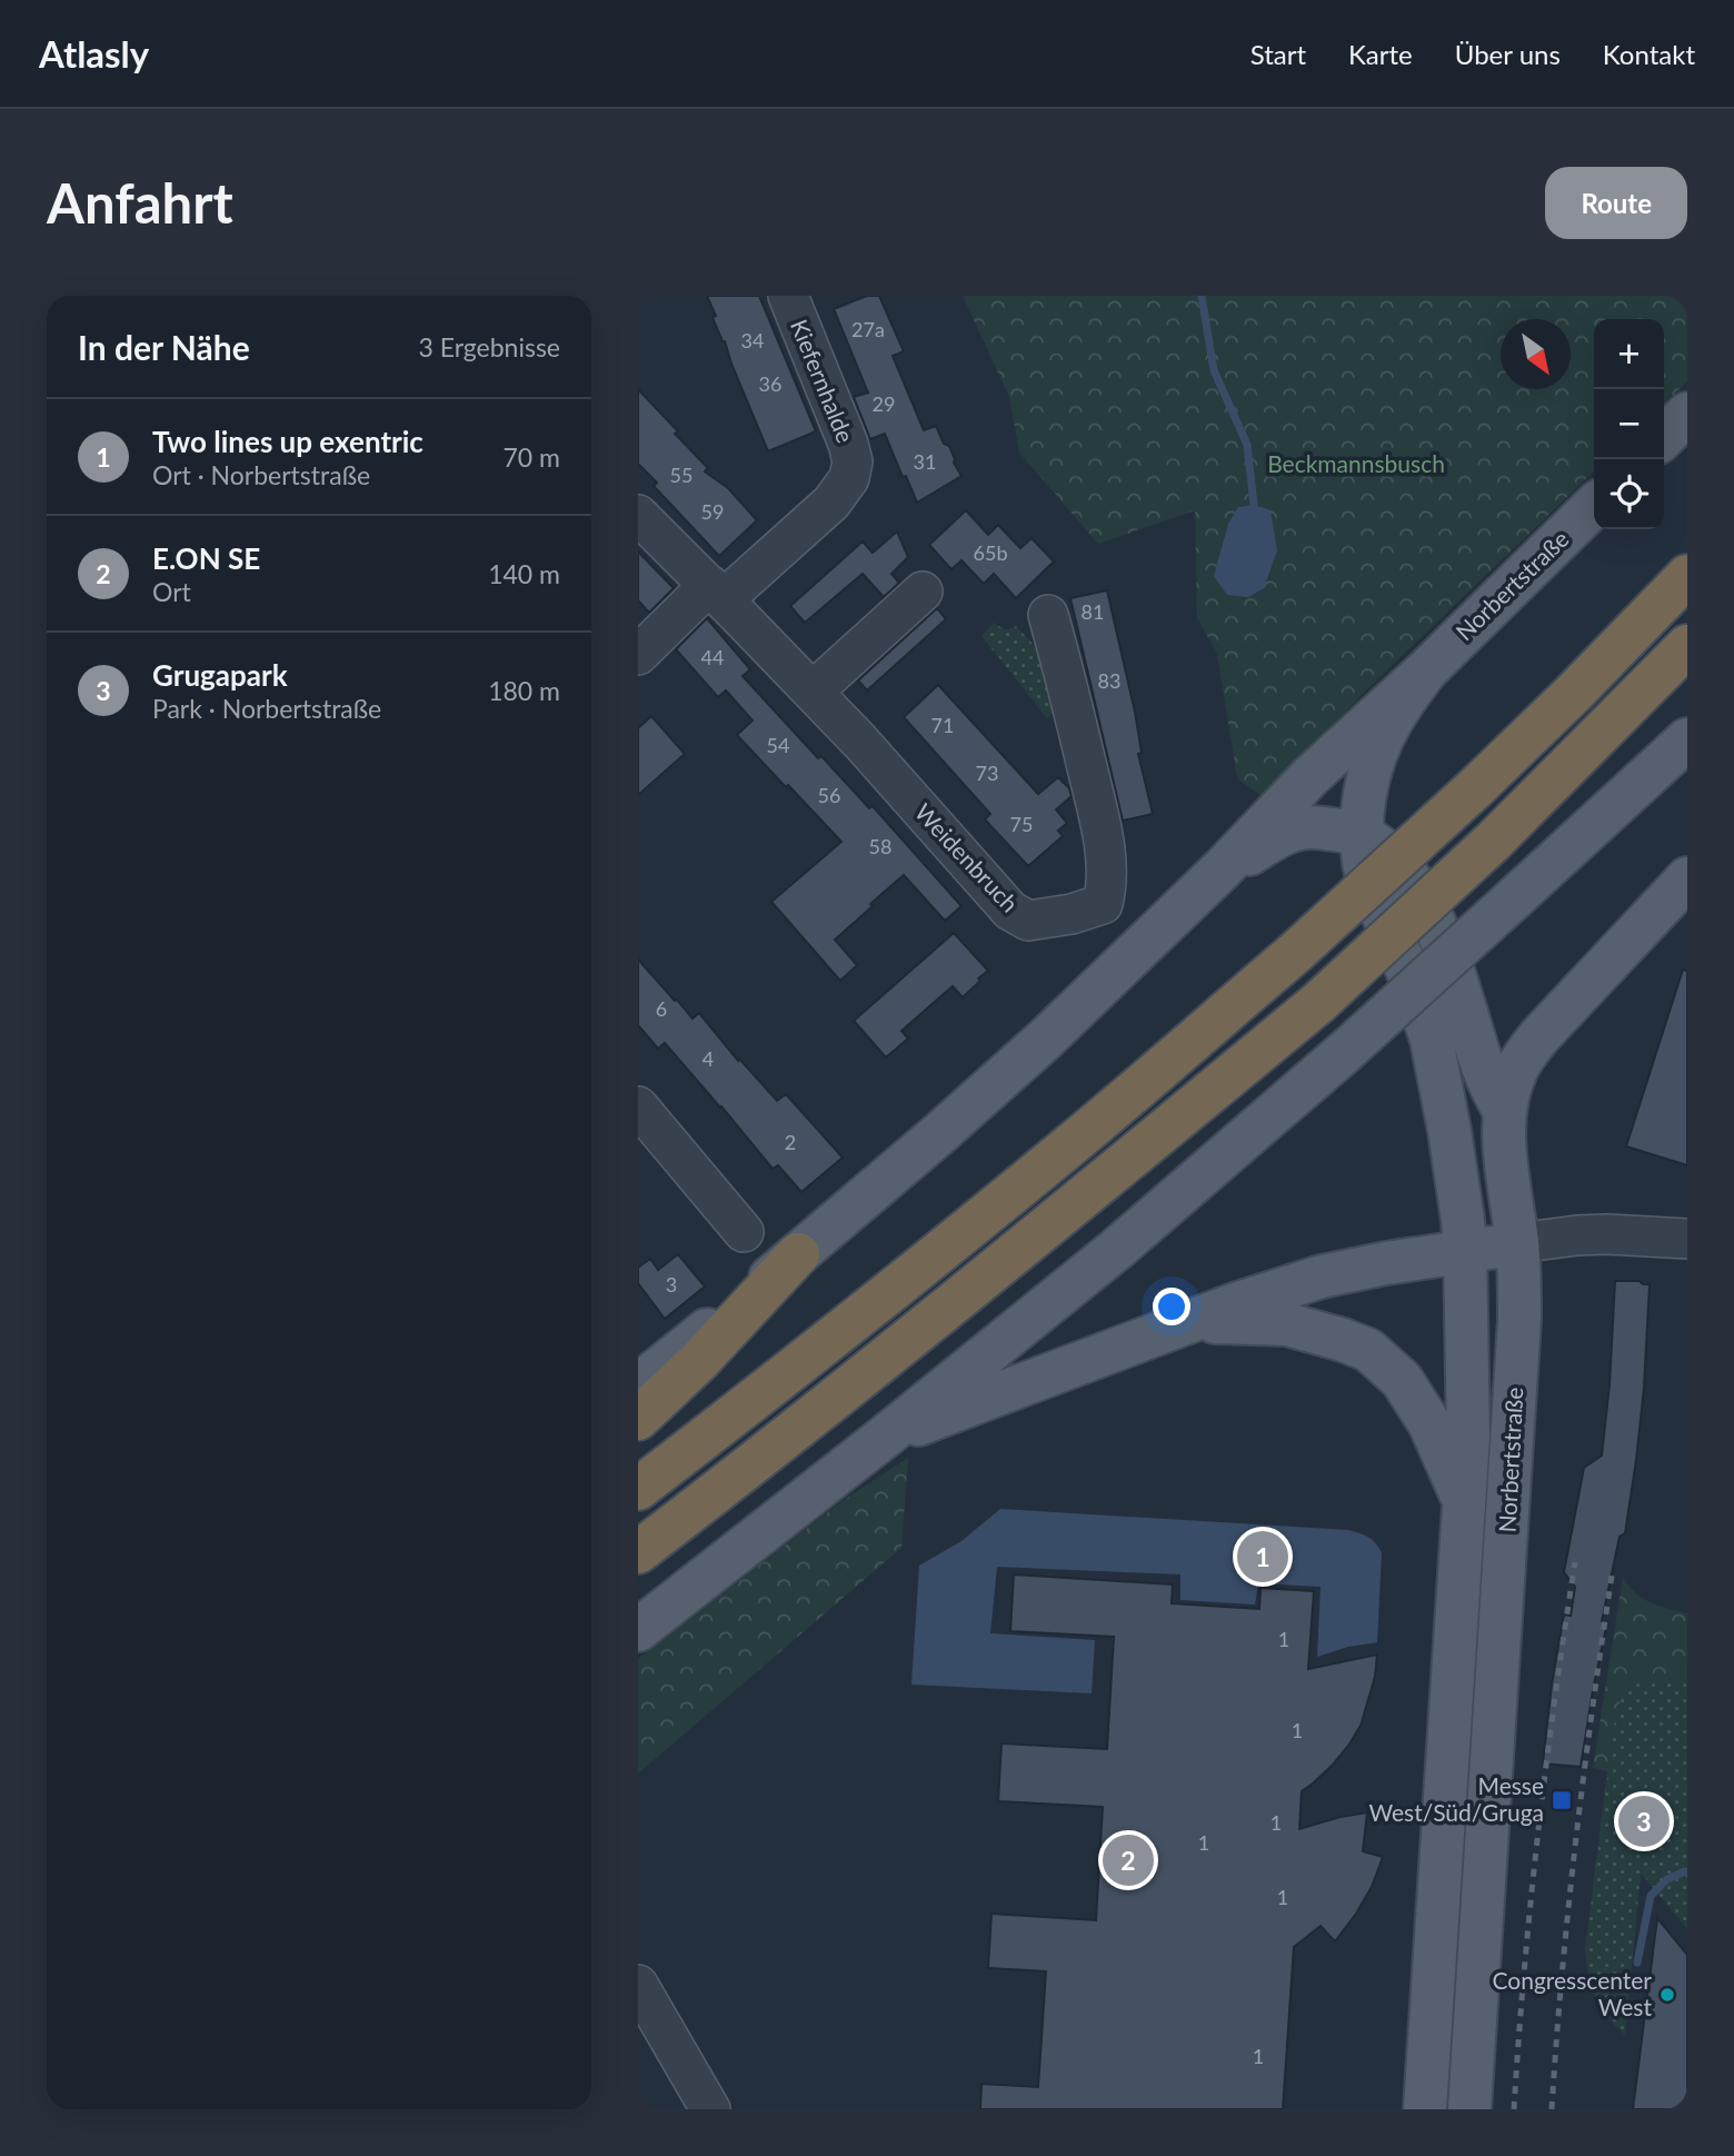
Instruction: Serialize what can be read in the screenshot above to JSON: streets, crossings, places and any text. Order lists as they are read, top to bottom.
{
  "streets": {
    "main road": ["Norbertstraße"],
    "street": ["Kiefernhalde", "Weidenbruch"]
  },
  "crossings": [
    ["Kiefernhalde", "Weidenbruch"]
  ],
  "parks": ["Beckmannsbusch"],
  "places": {
    "transit": ["Messe West/Süd/Gruga"],
    "other": ["Congresscenter West"]
  },
  "house_numbers": [
    "27a",
    "34",
    "36",
    "29",
    "31",
    "55",
    "59",
    "65b",
    "81",
    "44",
    "83",
    "71",
    "54",
    "73",
    "56",
    "75",
    "58",
    "6",
    "4",
    "2",
    "3",
    "1",
    "1",
    "1",
    "1",
    "1",
    "1"
  ],
  "north": "bottom right",
  "page": {
    "header": "Atlasly",
    "nav": [
      "Start",
      "Karte",
      "Über uns",
      "Kontakt"
    ],
    "buttons": "Route",
    "title": "Anfahrt",
    "heading": ["In der Nähe", "3 Ergebnisse"],
    "map_buttons": ["+", "−"],
    "list": [
      {
        "mark": "1",
        "name": "Two lines up exentric",
        "note": "Ort · Norbertstraße",
        "value": "70 m"
      },
      {
        "mark": "2",
        "name": "E.ON SE",
        "note": "Ort",
        "value": "140 m"
      },
      {
        "mark": "3",
        "name": "Grugapark",
        "note": "Park · Norbertstraße",
        "value": "180 m"
      }
    ],
    "pins": ["1", "3", "2"]
  }
}
